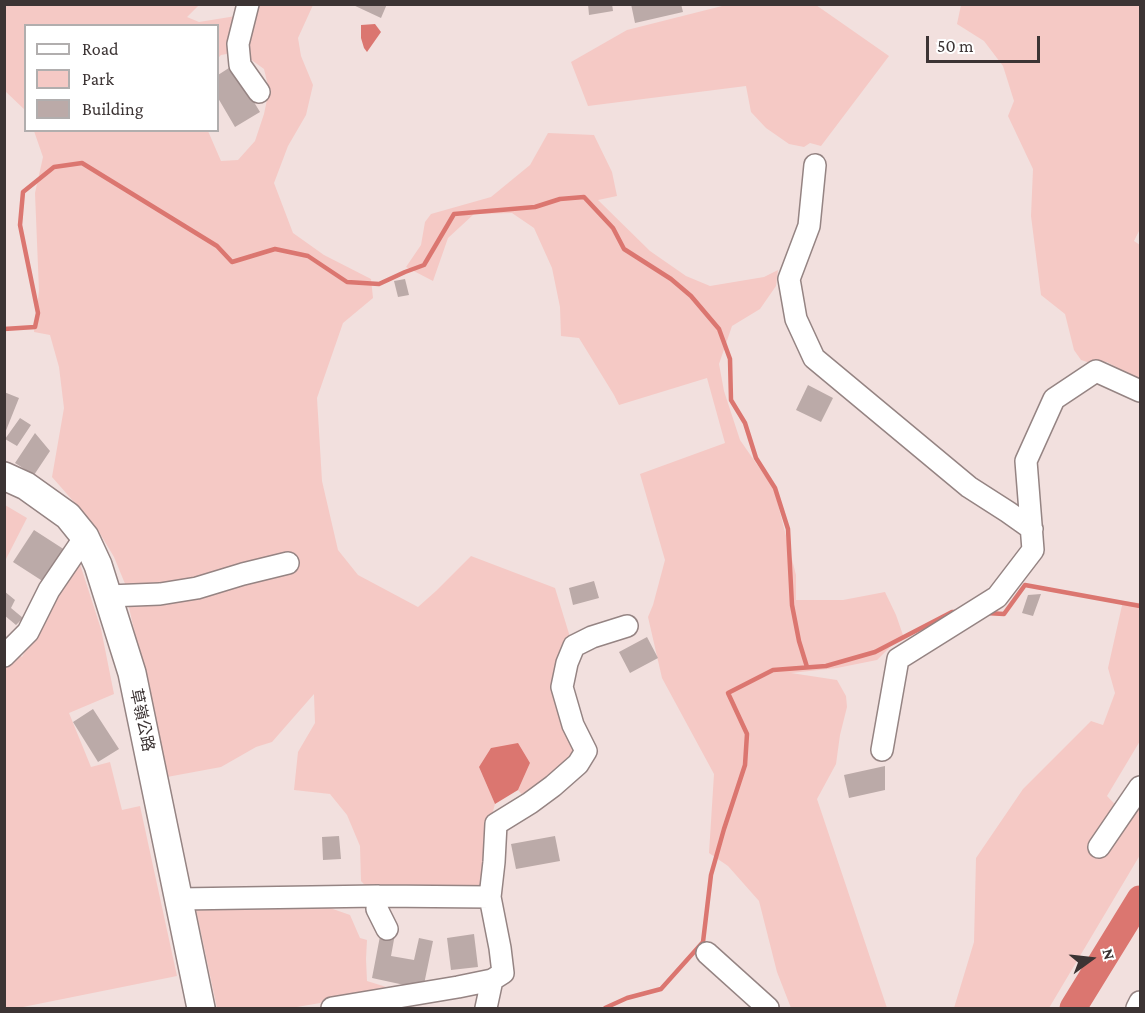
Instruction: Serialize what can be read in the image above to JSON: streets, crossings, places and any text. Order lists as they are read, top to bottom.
{
  "streets": {
    "main road": ["草嶺公路"]
  },
  "legend": ["Road", "Park", "Building"],
  "scale_bar": "50 m",
  "north": "right"
}
